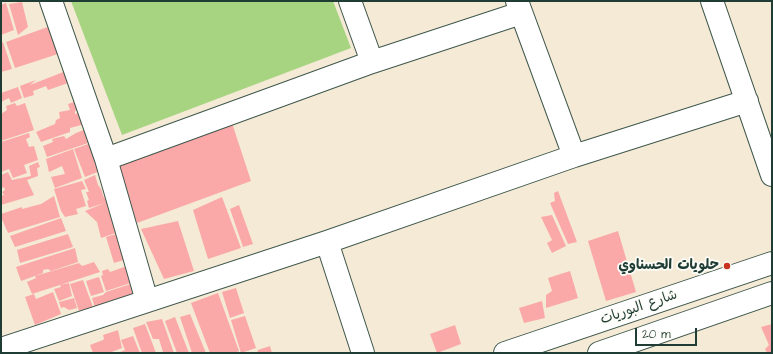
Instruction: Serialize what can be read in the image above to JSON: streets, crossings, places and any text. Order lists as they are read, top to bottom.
{
  "streets": {
    "street": ["شارع البوريات"]
  },
  "places": ["حلويات الحسناوي"],
  "scale_bar": "20 m"
}
